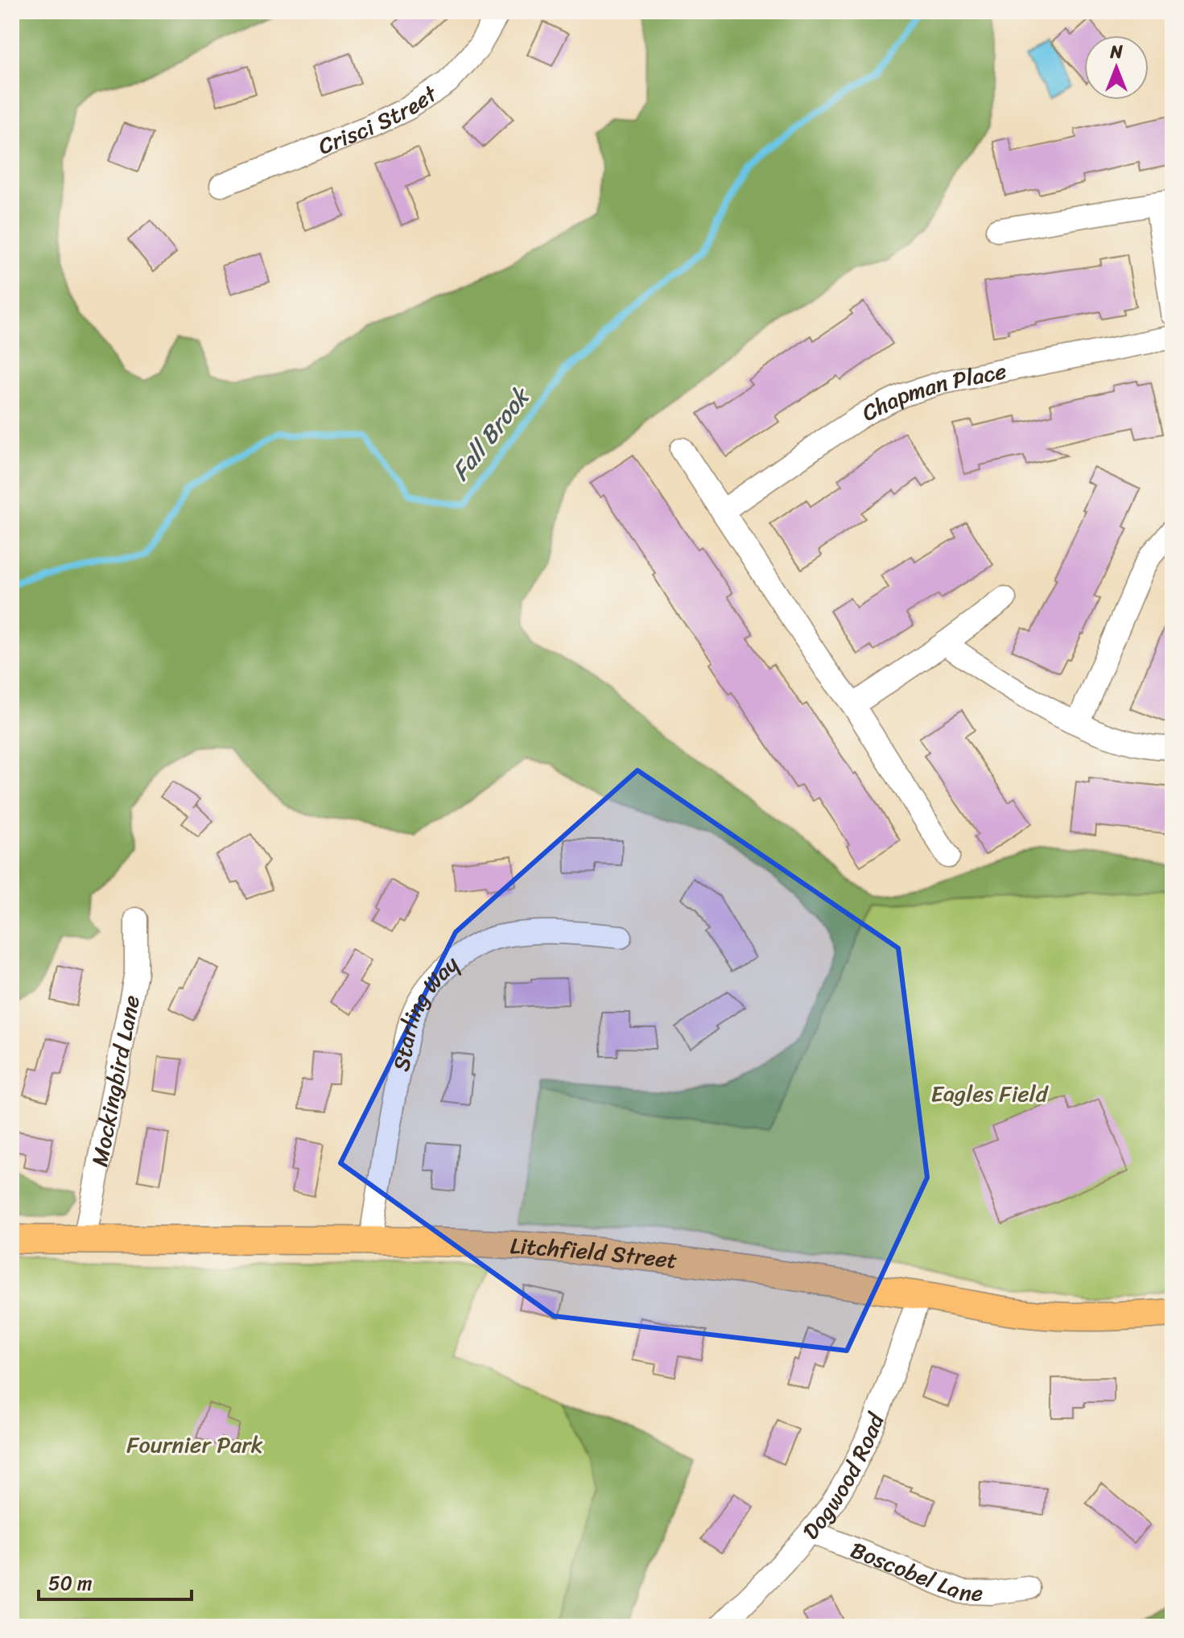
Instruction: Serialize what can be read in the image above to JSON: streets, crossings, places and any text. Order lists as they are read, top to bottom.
{
  "streets": {
    "main road": ["Litchfield Street"],
    "street": [
      "Crisci Street",
      "Chapman Place",
      "Starling Way",
      "Mockingbird Lane",
      "Dogwood Road",
      "Boscobel Lane"
    ]
  },
  "crossings": [
    ["Starling Way", "Litchfield Street"],
    ["Mockingbird Lane", "Litchfield Street"],
    ["Litchfield Street", "Dogwood Road"],
    ["Dogwood Road", "Boscobel Lane"]
  ],
  "water": ["Fall Brook"],
  "parks": ["Eagles Field", "Fournier Park"],
  "scale_bar": "50 m",
  "north": "top"
}
